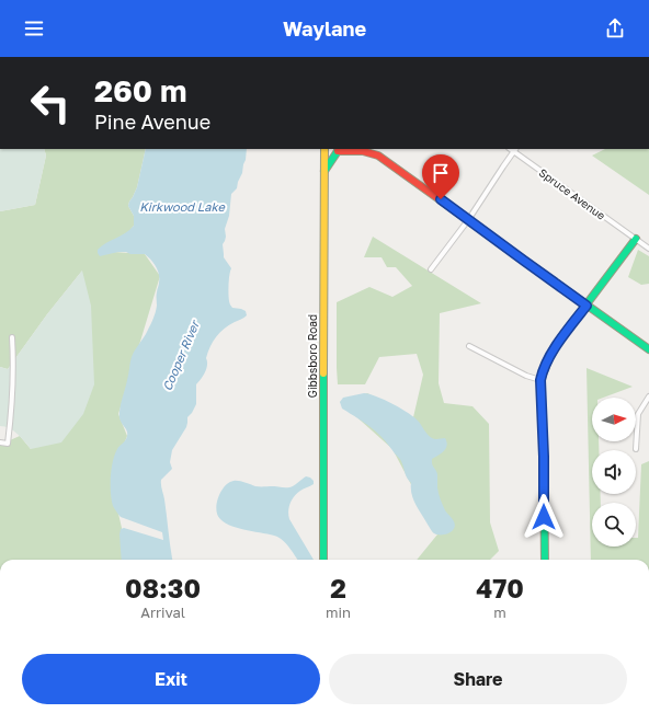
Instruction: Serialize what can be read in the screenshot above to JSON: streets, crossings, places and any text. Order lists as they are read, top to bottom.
{
  "streets": {
    "street": ["Spruce Avenue", "Gibbsboro Road"]
  },
  "water": ["Kirkwood Lake", "Cooper River"],
  "north": "right",
  "page": {
    "header": "Waylane",
    "turn": ["260 m", "Pine Avenue"],
    "eta": [
      "08:30",
      "Arrival",
      "2",
      "min",
      "470",
      "m"
    ],
    "buttons": ["Exit", "Share"]
  }
}
